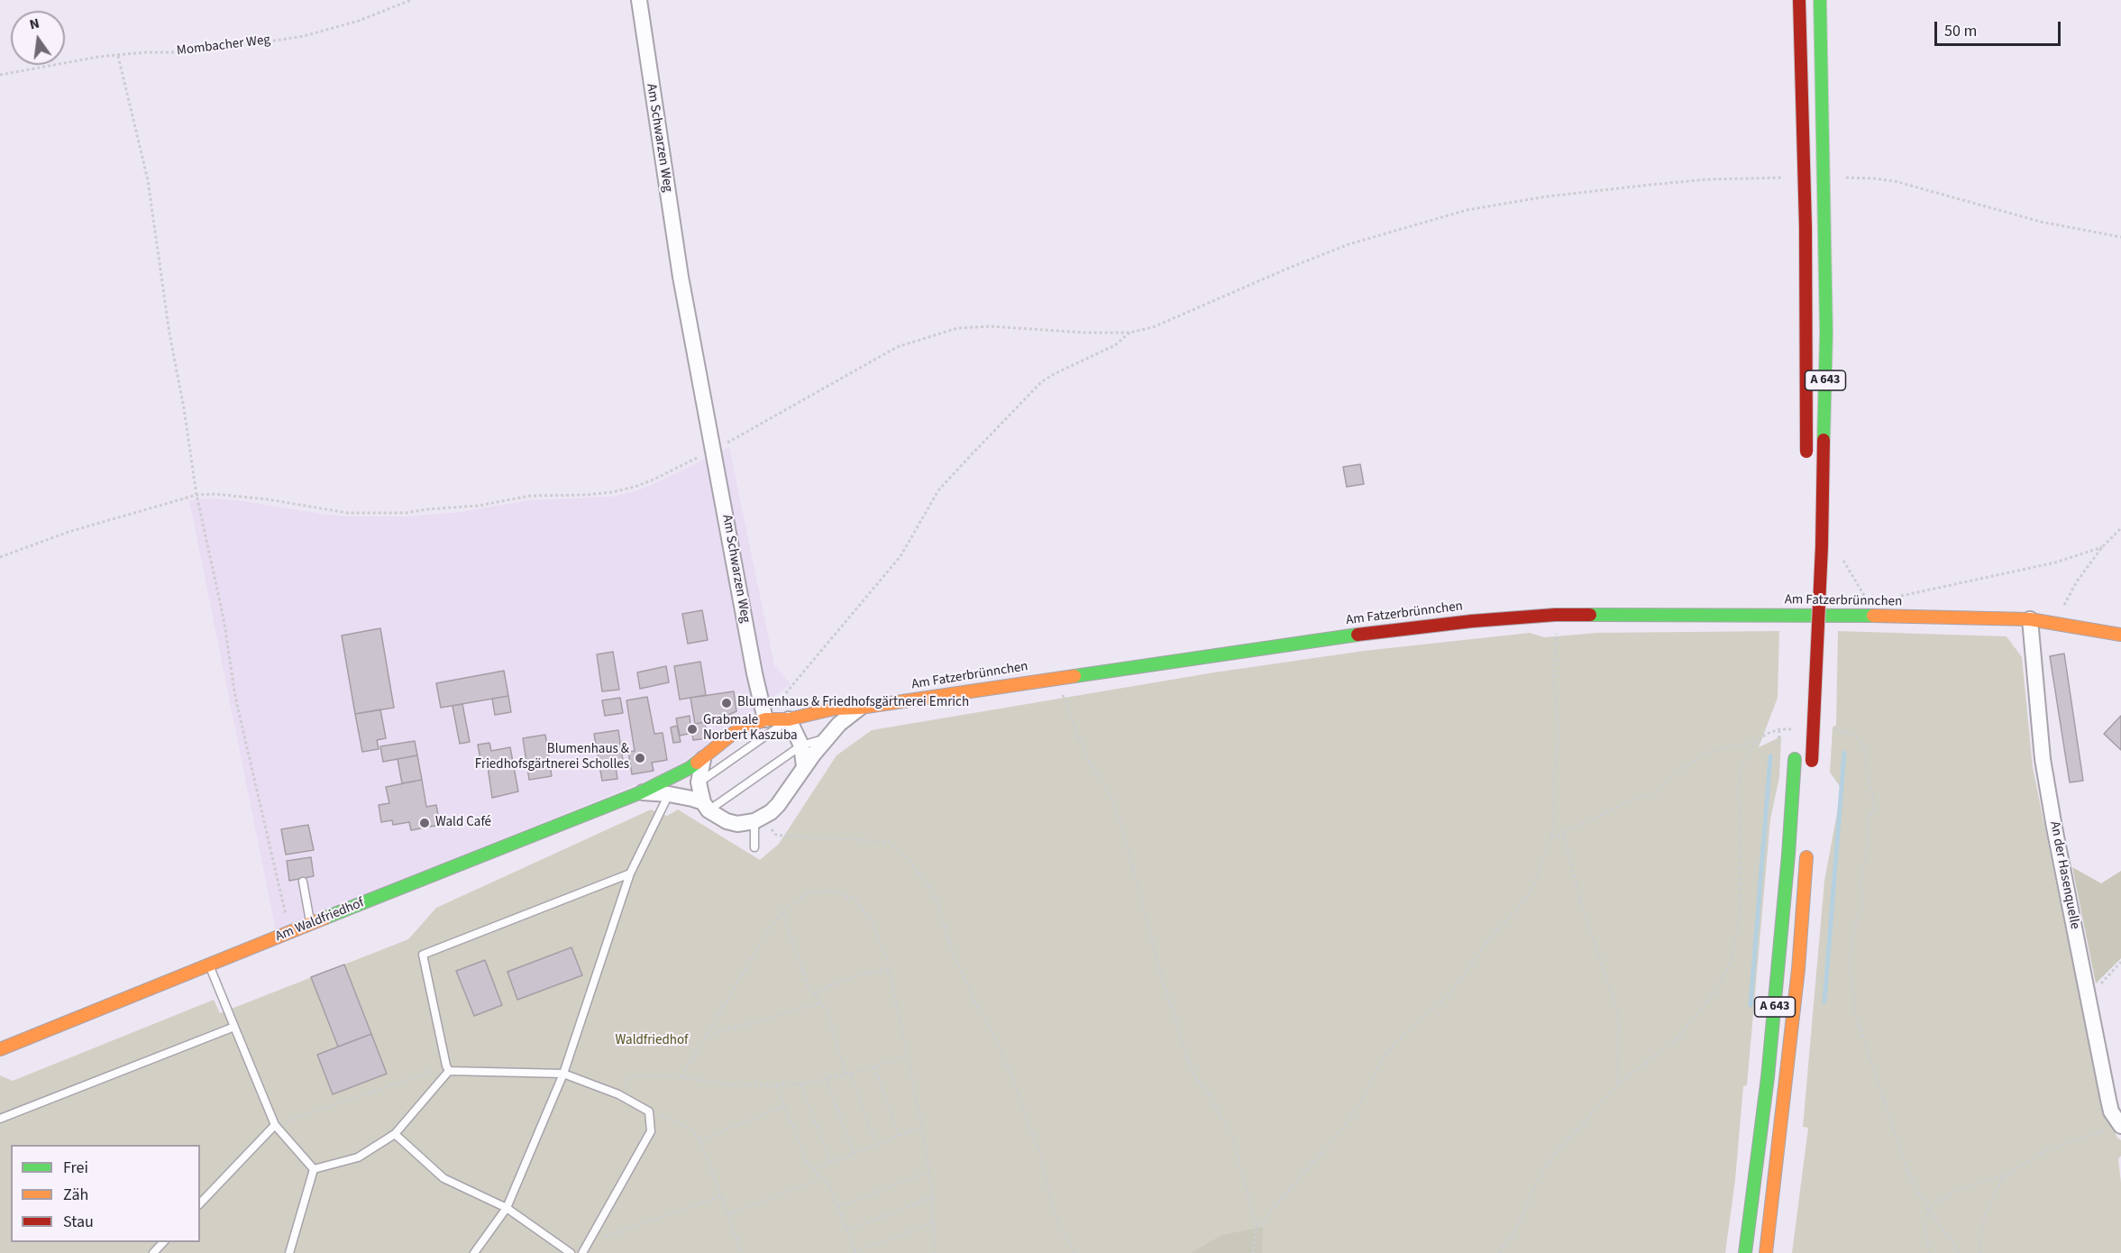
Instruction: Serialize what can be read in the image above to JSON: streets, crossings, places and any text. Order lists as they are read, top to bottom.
{
  "streets": {
    "main road": ["A 643", "Am Fatzerbrünnchen", "Am Waldfriedhof"],
    "street": ["Am Schwarzen Weg", "An der Hasenquelle"],
    "path": ["Mombacher Weg"]
  },
  "crossings": [
    ["Am Fatzerbrünnchen", "An der Hasenquelle"]
  ],
  "parks": ["Waldfriedhof"],
  "places": [
    "Blumenhaus & Friedhofsgärtnerei Emrich",
    "Grabmale Norbert Kaszuba",
    "Blumenhaus & Friedhofsgärtnerei Scholles",
    "Wald Café"
  ],
  "legend": ["Frei", "Zäh", "Stau"],
  "scale_bar": "50 m",
  "north": "top"
}
